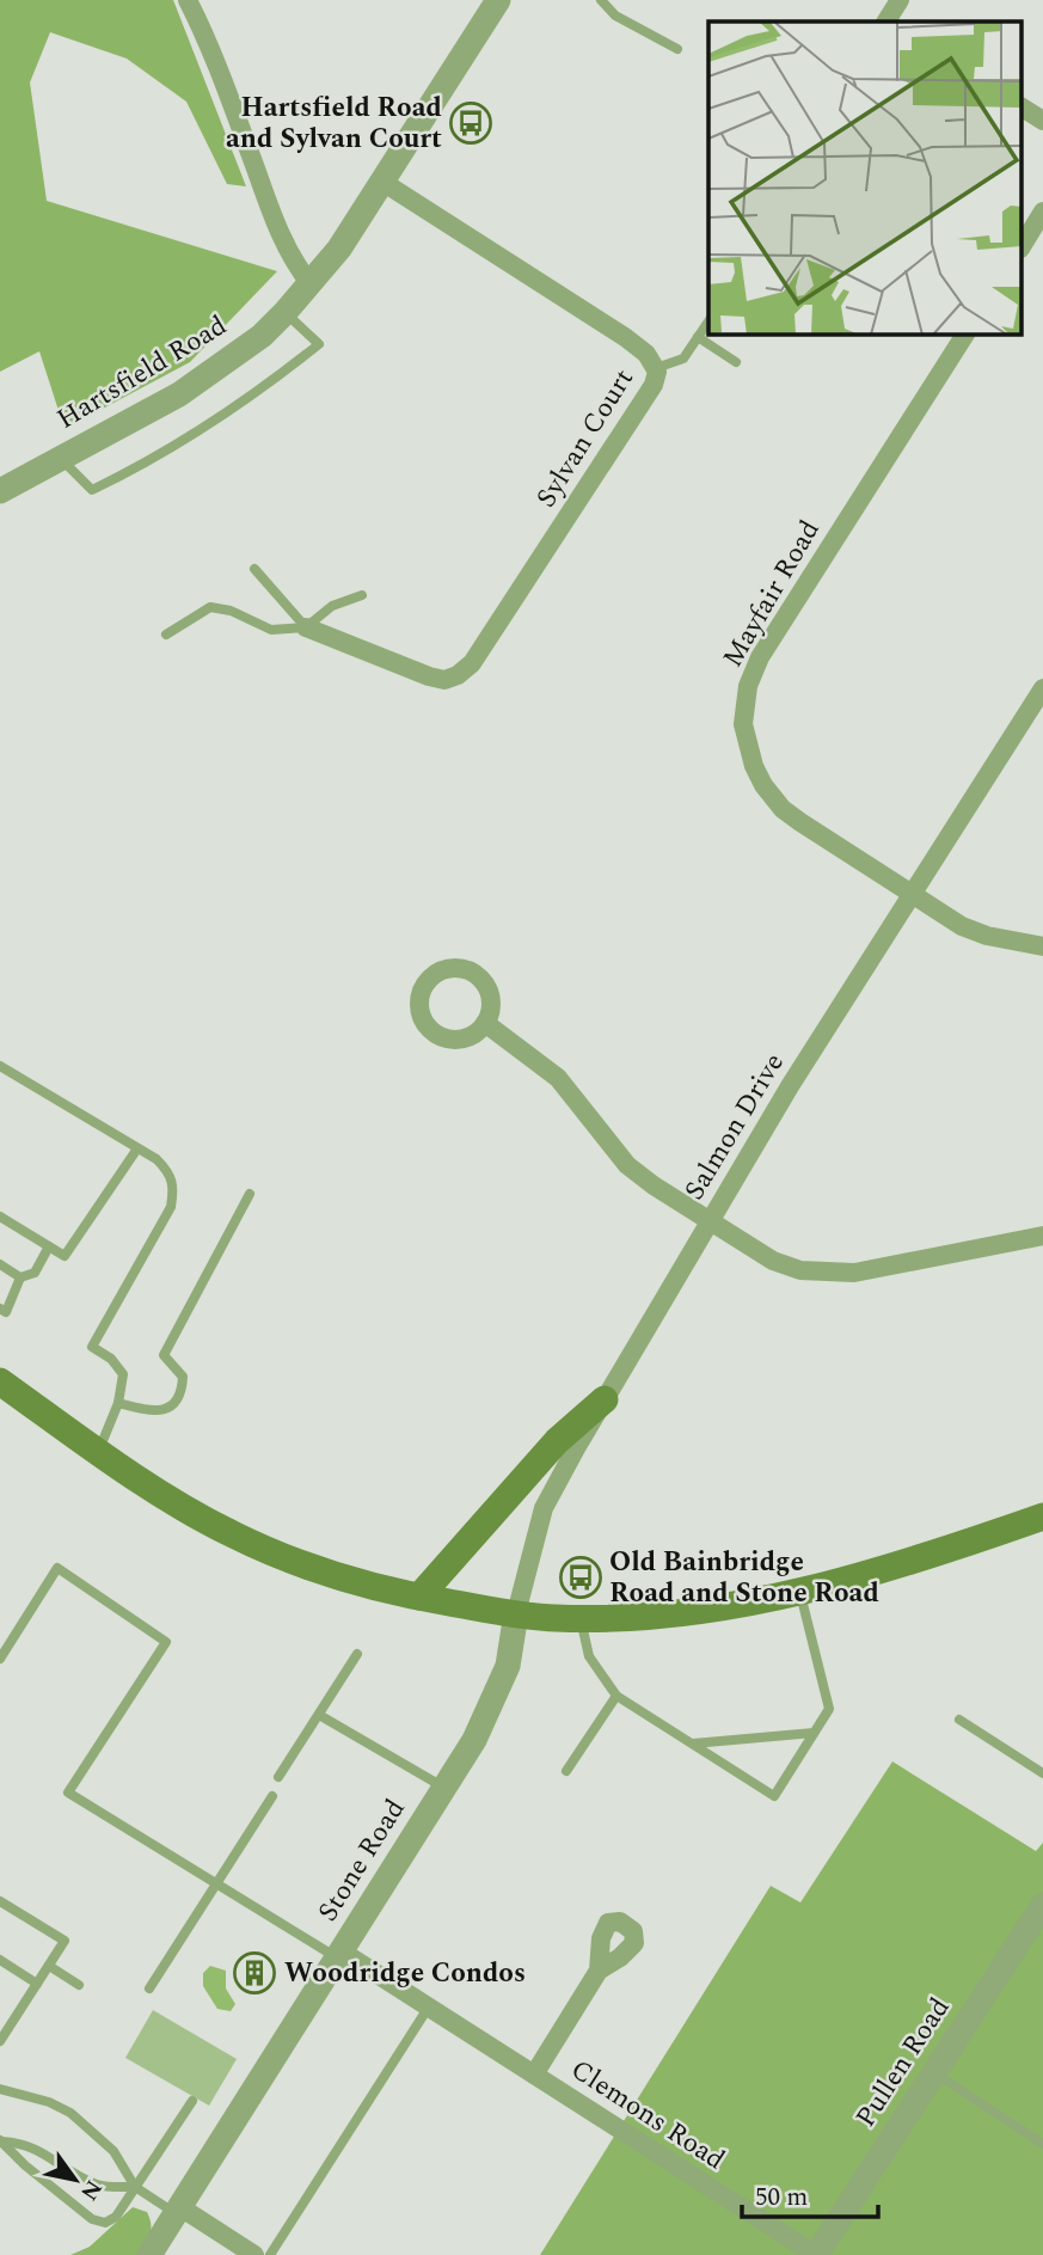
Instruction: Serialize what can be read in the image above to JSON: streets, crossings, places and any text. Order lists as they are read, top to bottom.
{
  "streets": {
    "street": [
      "Hartsfield Road",
      "Sylvan Court",
      "Mayfair Road",
      "Salmon Drive",
      "Stone Road",
      "Pullen Road",
      "Clemons Road"
    ]
  },
  "crossings": [
    ["Hartsfield Road", "Sylvan Court"],
    ["Mayfair Road", "Salmon Drive"],
    ["Salmon Drive", "Stone Road"],
    ["Stone Road", "Clemons Road"],
    ["Pullen Road", "Clemons Road"]
  ],
  "places": {
    "bus stop": ["Hartsfield Road and Sylvan Court", "Old Bainbridge Road and Stone Road"],
    "building": ["Woodridge Condos"]
  },
  "scale_bar": "50 m",
  "north": "bottom right"
}
